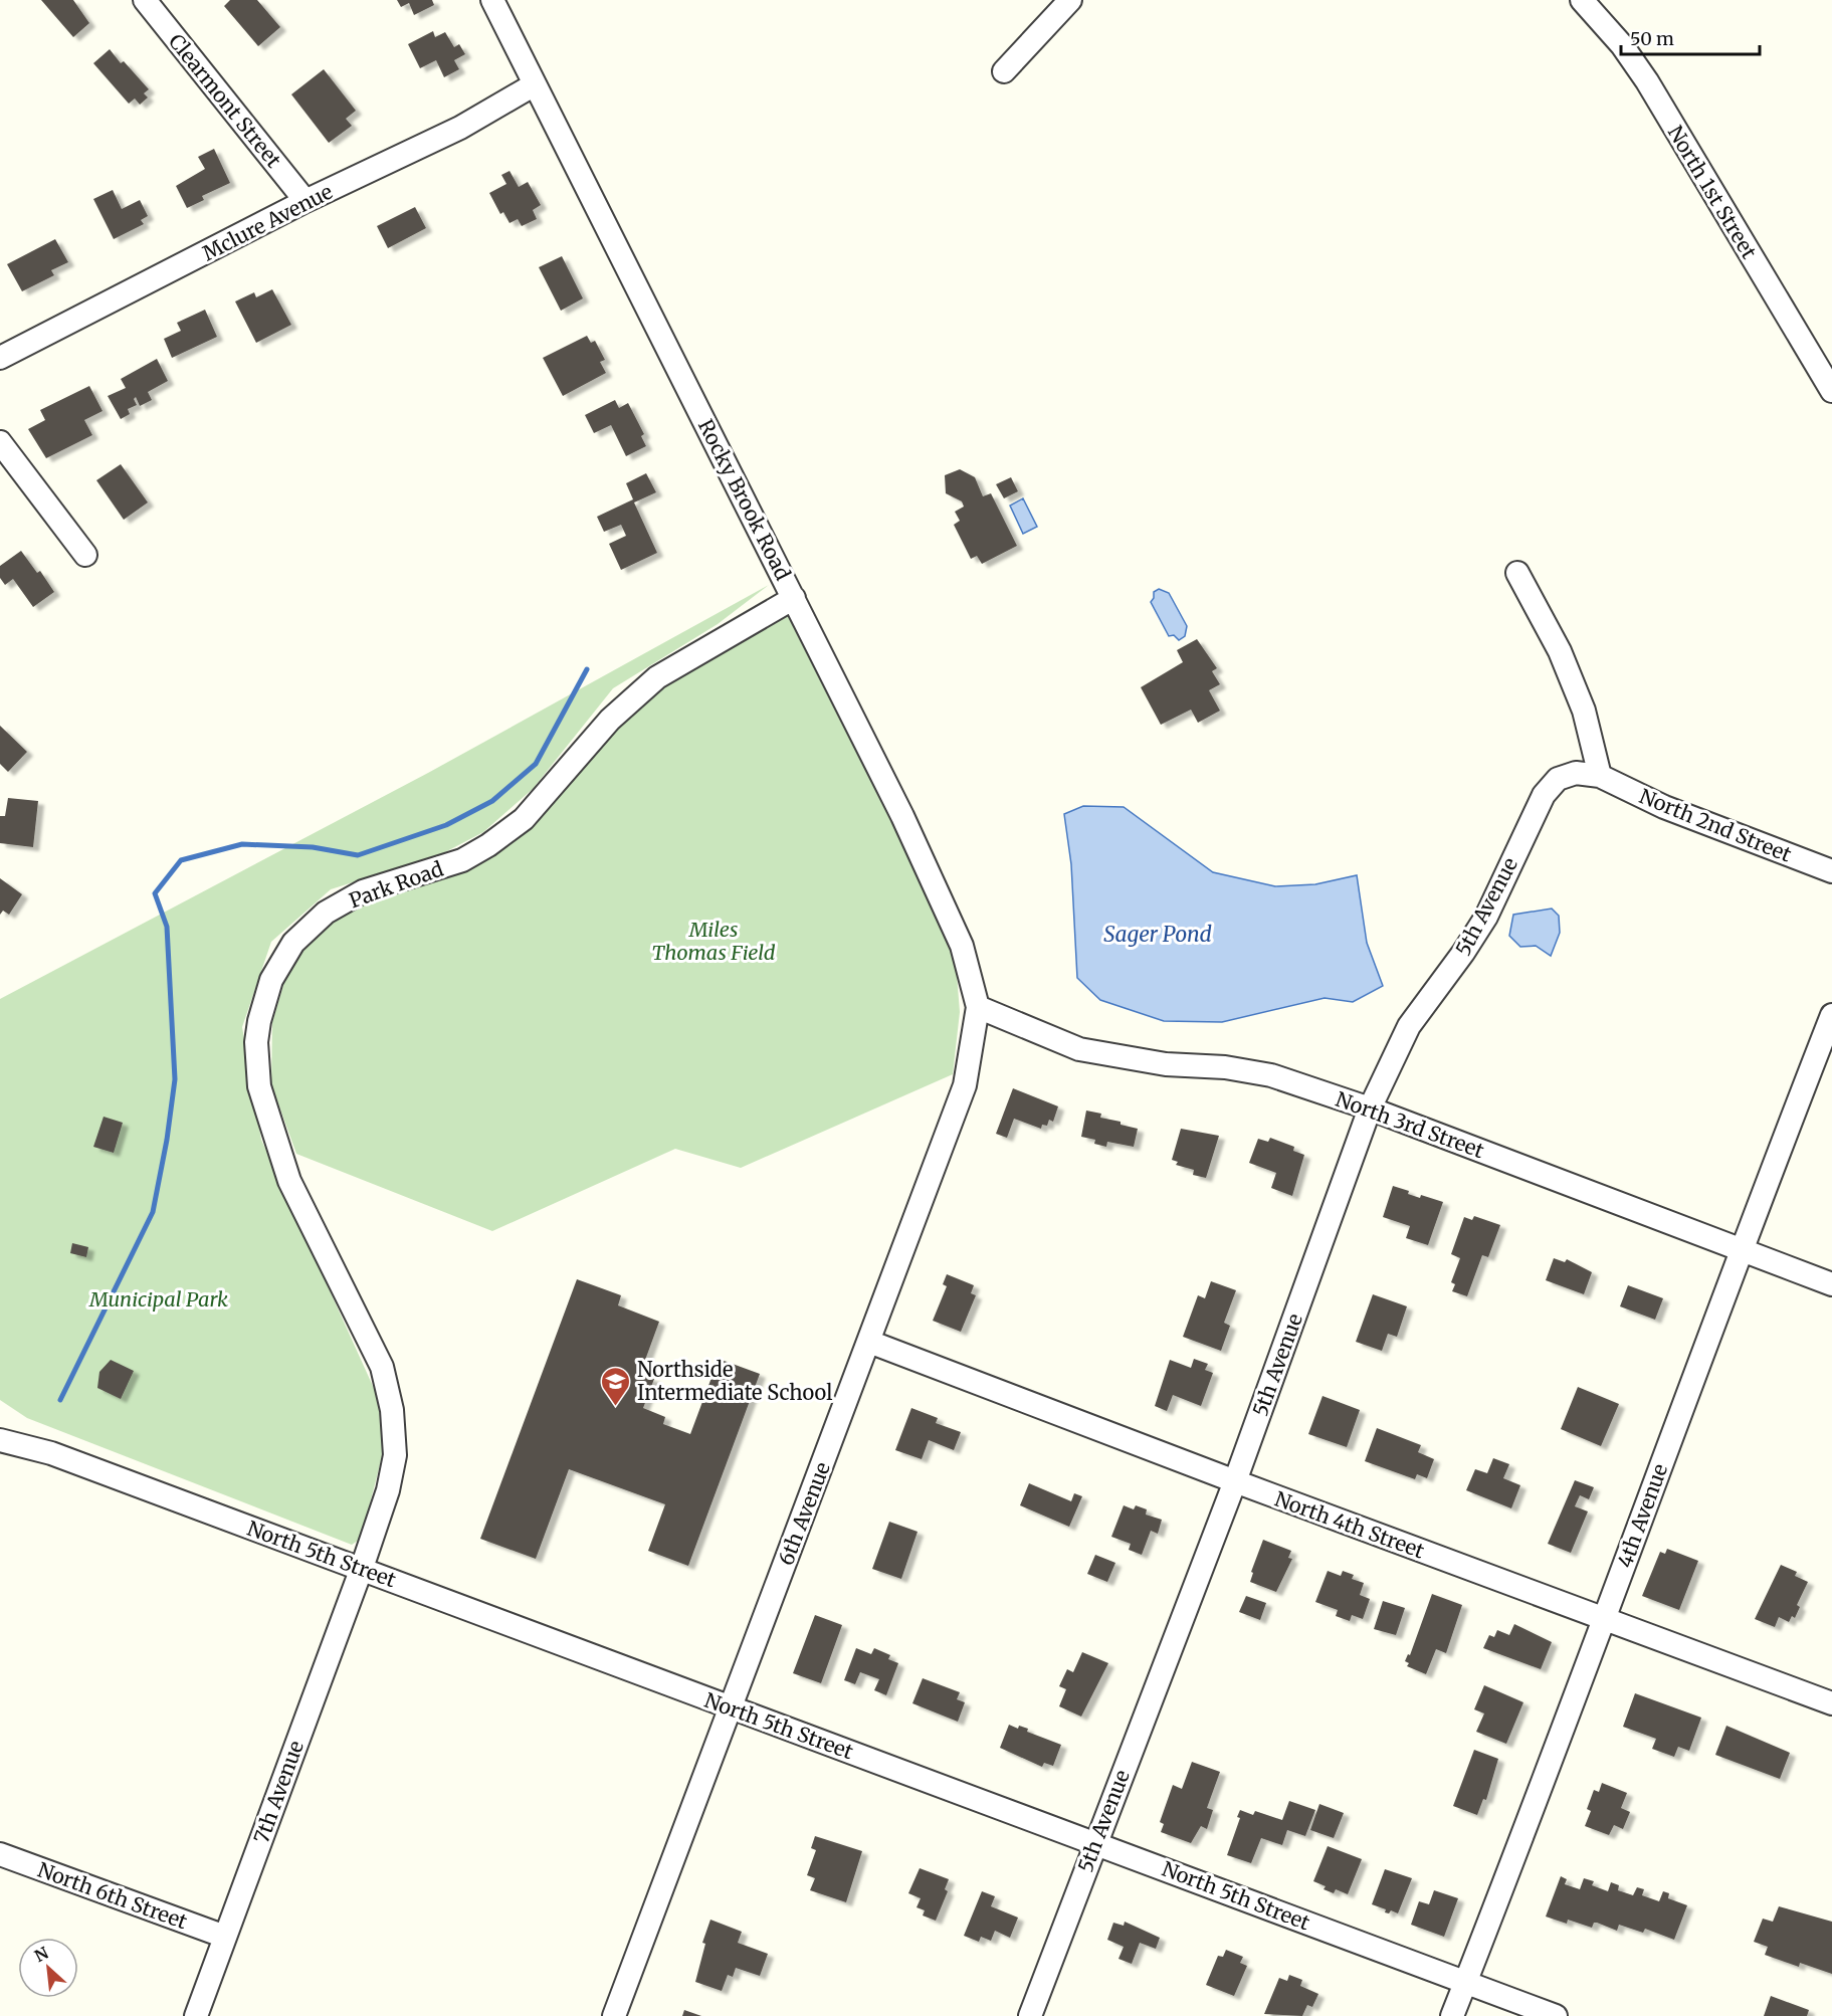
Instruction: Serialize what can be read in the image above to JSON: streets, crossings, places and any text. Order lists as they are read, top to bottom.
{
  "streets": {
    "street": [
      "Clearmont Street",
      "North 1st Street",
      "Mclure Avenue",
      "Rocky Brook Road",
      "North 2nd Street",
      "Park Road",
      "5th Avenue",
      "North 3rd Street",
      "6th Avenue",
      "4th Avenue",
      "North 4th Street",
      "North 5th Street",
      "7th Avenue",
      "North 6th Street"
    ]
  },
  "crossings": [
    ["Clearmont Street", "Mclure Avenue"],
    ["Mclure Avenue", "Rocky Brook Road"],
    ["Rocky Brook Road", "Park Road"],
    ["Rocky Brook Road", "North 3rd Street"],
    ["Rocky Brook Road", "6th Avenue"],
    ["North 2nd Street", "5th Avenue"],
    ["Park Road", "North 5th Street"],
    ["Park Road", "7th Avenue"],
    ["5th Avenue", "North 3rd Street"],
    ["5th Avenue", "North 4th Street"],
    ["5th Avenue", "North 5th Street"],
    ["North 3rd Street", "6th Avenue"],
    ["North 3rd Street", "4th Avenue"],
    ["6th Avenue", "North 4th Street"],
    ["6th Avenue", "North 5th Street"],
    ["4th Avenue", "North 4th Street"],
    ["4th Avenue", "North 5th Street"],
    ["North 5th Street", "7th Avenue"],
    ["7th Avenue", "North 6th Street"]
  ],
  "water": ["Sager Pond"],
  "parks": ["Miles Thomas Field", "Municipal Park"],
  "places": {
    "school or university": ["Northside Intermediate School"]
  },
  "scale_bar": "50 m",
  "north": "top left"
}
